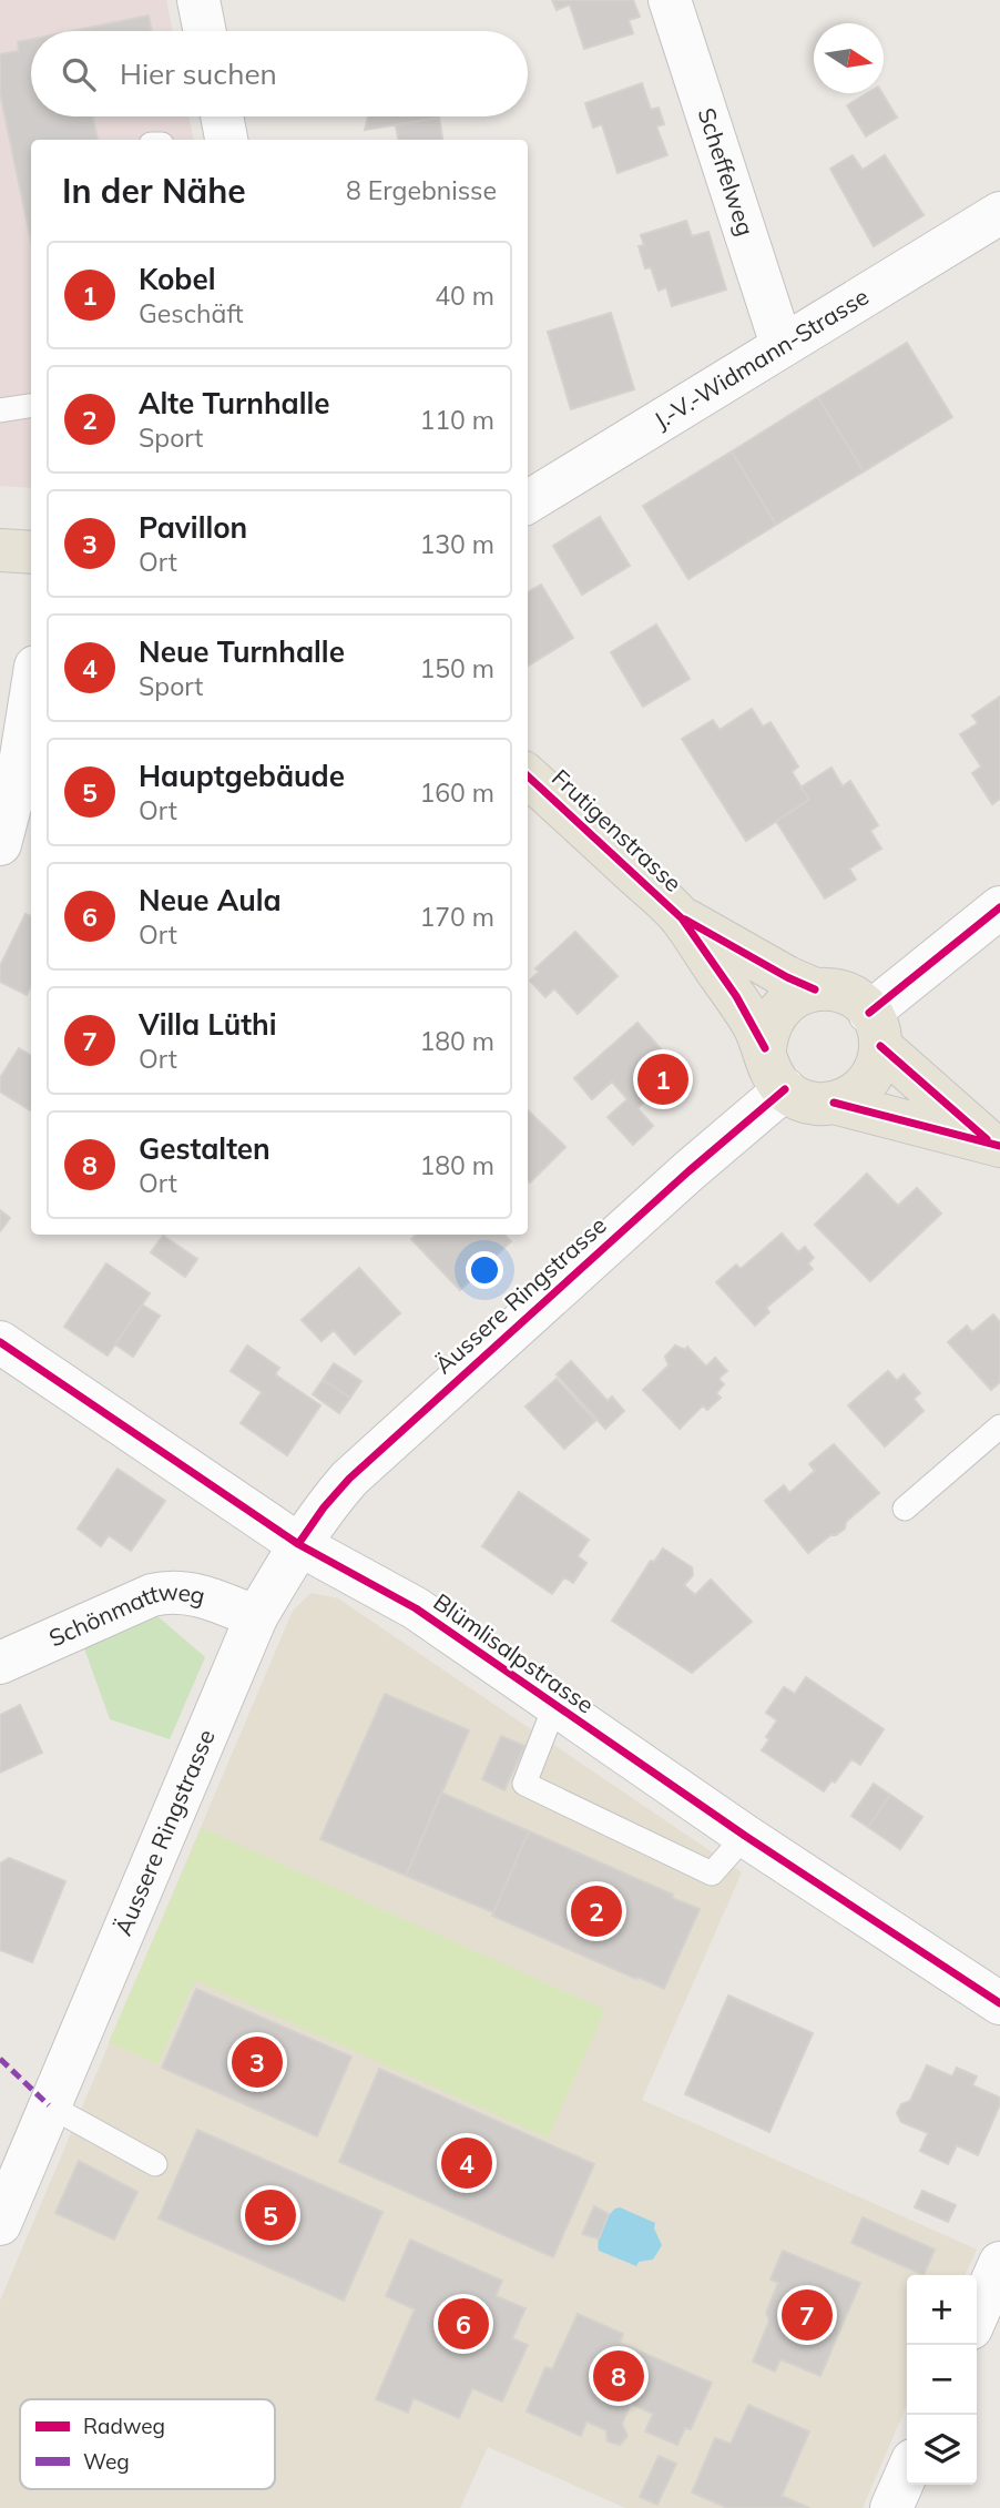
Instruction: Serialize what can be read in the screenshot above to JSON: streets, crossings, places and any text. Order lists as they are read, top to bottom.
{
  "streets": {
    "main road": ["Frutigenstrasse"],
    "street": [
      "Scheffelweg",
      "J.-V.-Widmann-Strasse",
      "Äussere Ringstrasse",
      "Schönmattweg",
      "Blümlisalpstrasse"
    ]
  },
  "crossings": [
    ["Scheffelweg", "J.-V.-Widmann-Strasse"],
    ["Frutigenstrasse", "Äussere Ringstrasse"],
    ["Äussere Ringstrasse", "Schönmattweg"],
    ["Äussere Ringstrasse", "Blümlisalpstrasse"]
  ],
  "legend": ["Radweg", "Weg"],
  "north": "right",
  "page": {
    "search": "Hier suchen",
    "heading": ["In der Nähe", "8 Ergebnisse"],
    "list": [
      {
        "mark": "1",
        "name": "Kobel",
        "note": "Geschäft",
        "value": "40 m"
      },
      {
        "mark": "2",
        "name": "Alte Turnhalle",
        "note": "Sport",
        "value": "110 m"
      },
      {
        "mark": "3",
        "name": "Pavillon",
        "note": "Ort",
        "value": "130 m"
      },
      {
        "mark": "4",
        "name": "Neue Turnhalle",
        "note": "Sport",
        "value": "150 m"
      },
      {
        "mark": "5",
        "name": "Hauptgebäude",
        "note": "Ort",
        "value": "160 m"
      },
      {
        "mark": "6",
        "name": "Neue Aula",
        "note": "Ort",
        "value": "170 m"
      },
      {
        "mark": "7",
        "name": "Villa Lüthi",
        "note": "Ort",
        "value": "180 m"
      },
      {
        "mark": "8",
        "name": "Gestalten",
        "note": "Ort",
        "value": "180 m"
      }
    ],
    "pins": [
      "1",
      "2",
      "3",
      "4",
      "5",
      "7",
      "6",
      "8"
    ],
    "map_buttons": ["+", "−"]
  }
}
